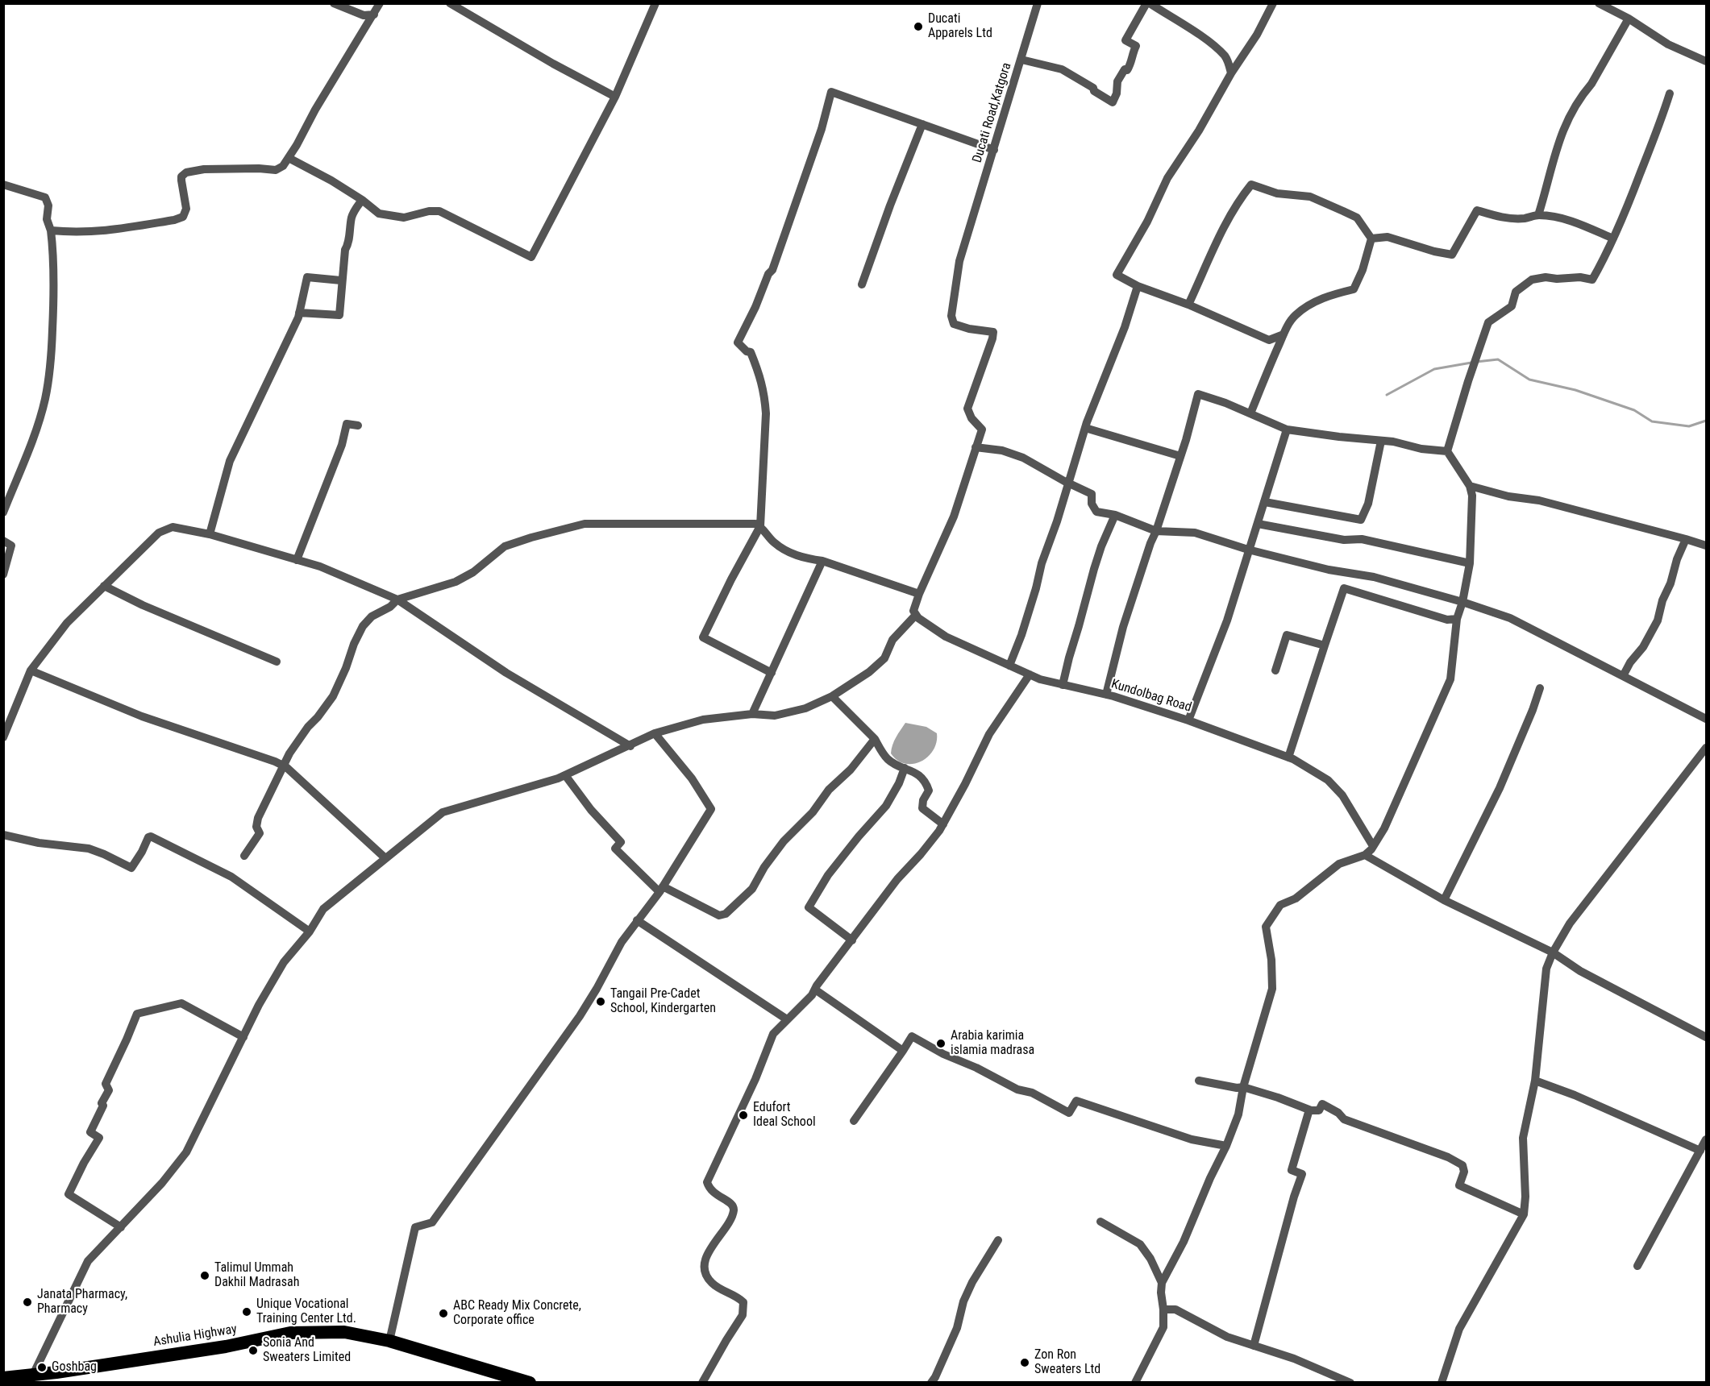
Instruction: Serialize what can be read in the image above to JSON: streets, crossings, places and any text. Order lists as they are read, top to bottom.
{
  "streets": {
    "highway": ["Ashulia Highway"],
    "street": ["Ducati Road,Katgora", "Kundolbag Road"]
  },
  "places": [
    "Ducati Apparels Ltd",
    "Tangail Pre-Cadet School, Kindergarten",
    "Arabia karimia islamia madrasa",
    "Edufort Ideal School",
    "Talimul Ummah Dakhil Madrasah",
    "Janata Pharmacy, Pharmacy",
    "Unique Vocational Training Center Ltd.",
    "ABC Ready Mix Concrete, Corporate office",
    "Sonia And Sweaters Limited",
    "Zon Ron Sweaters Ltd",
    "Goshbag"
  ]
}
